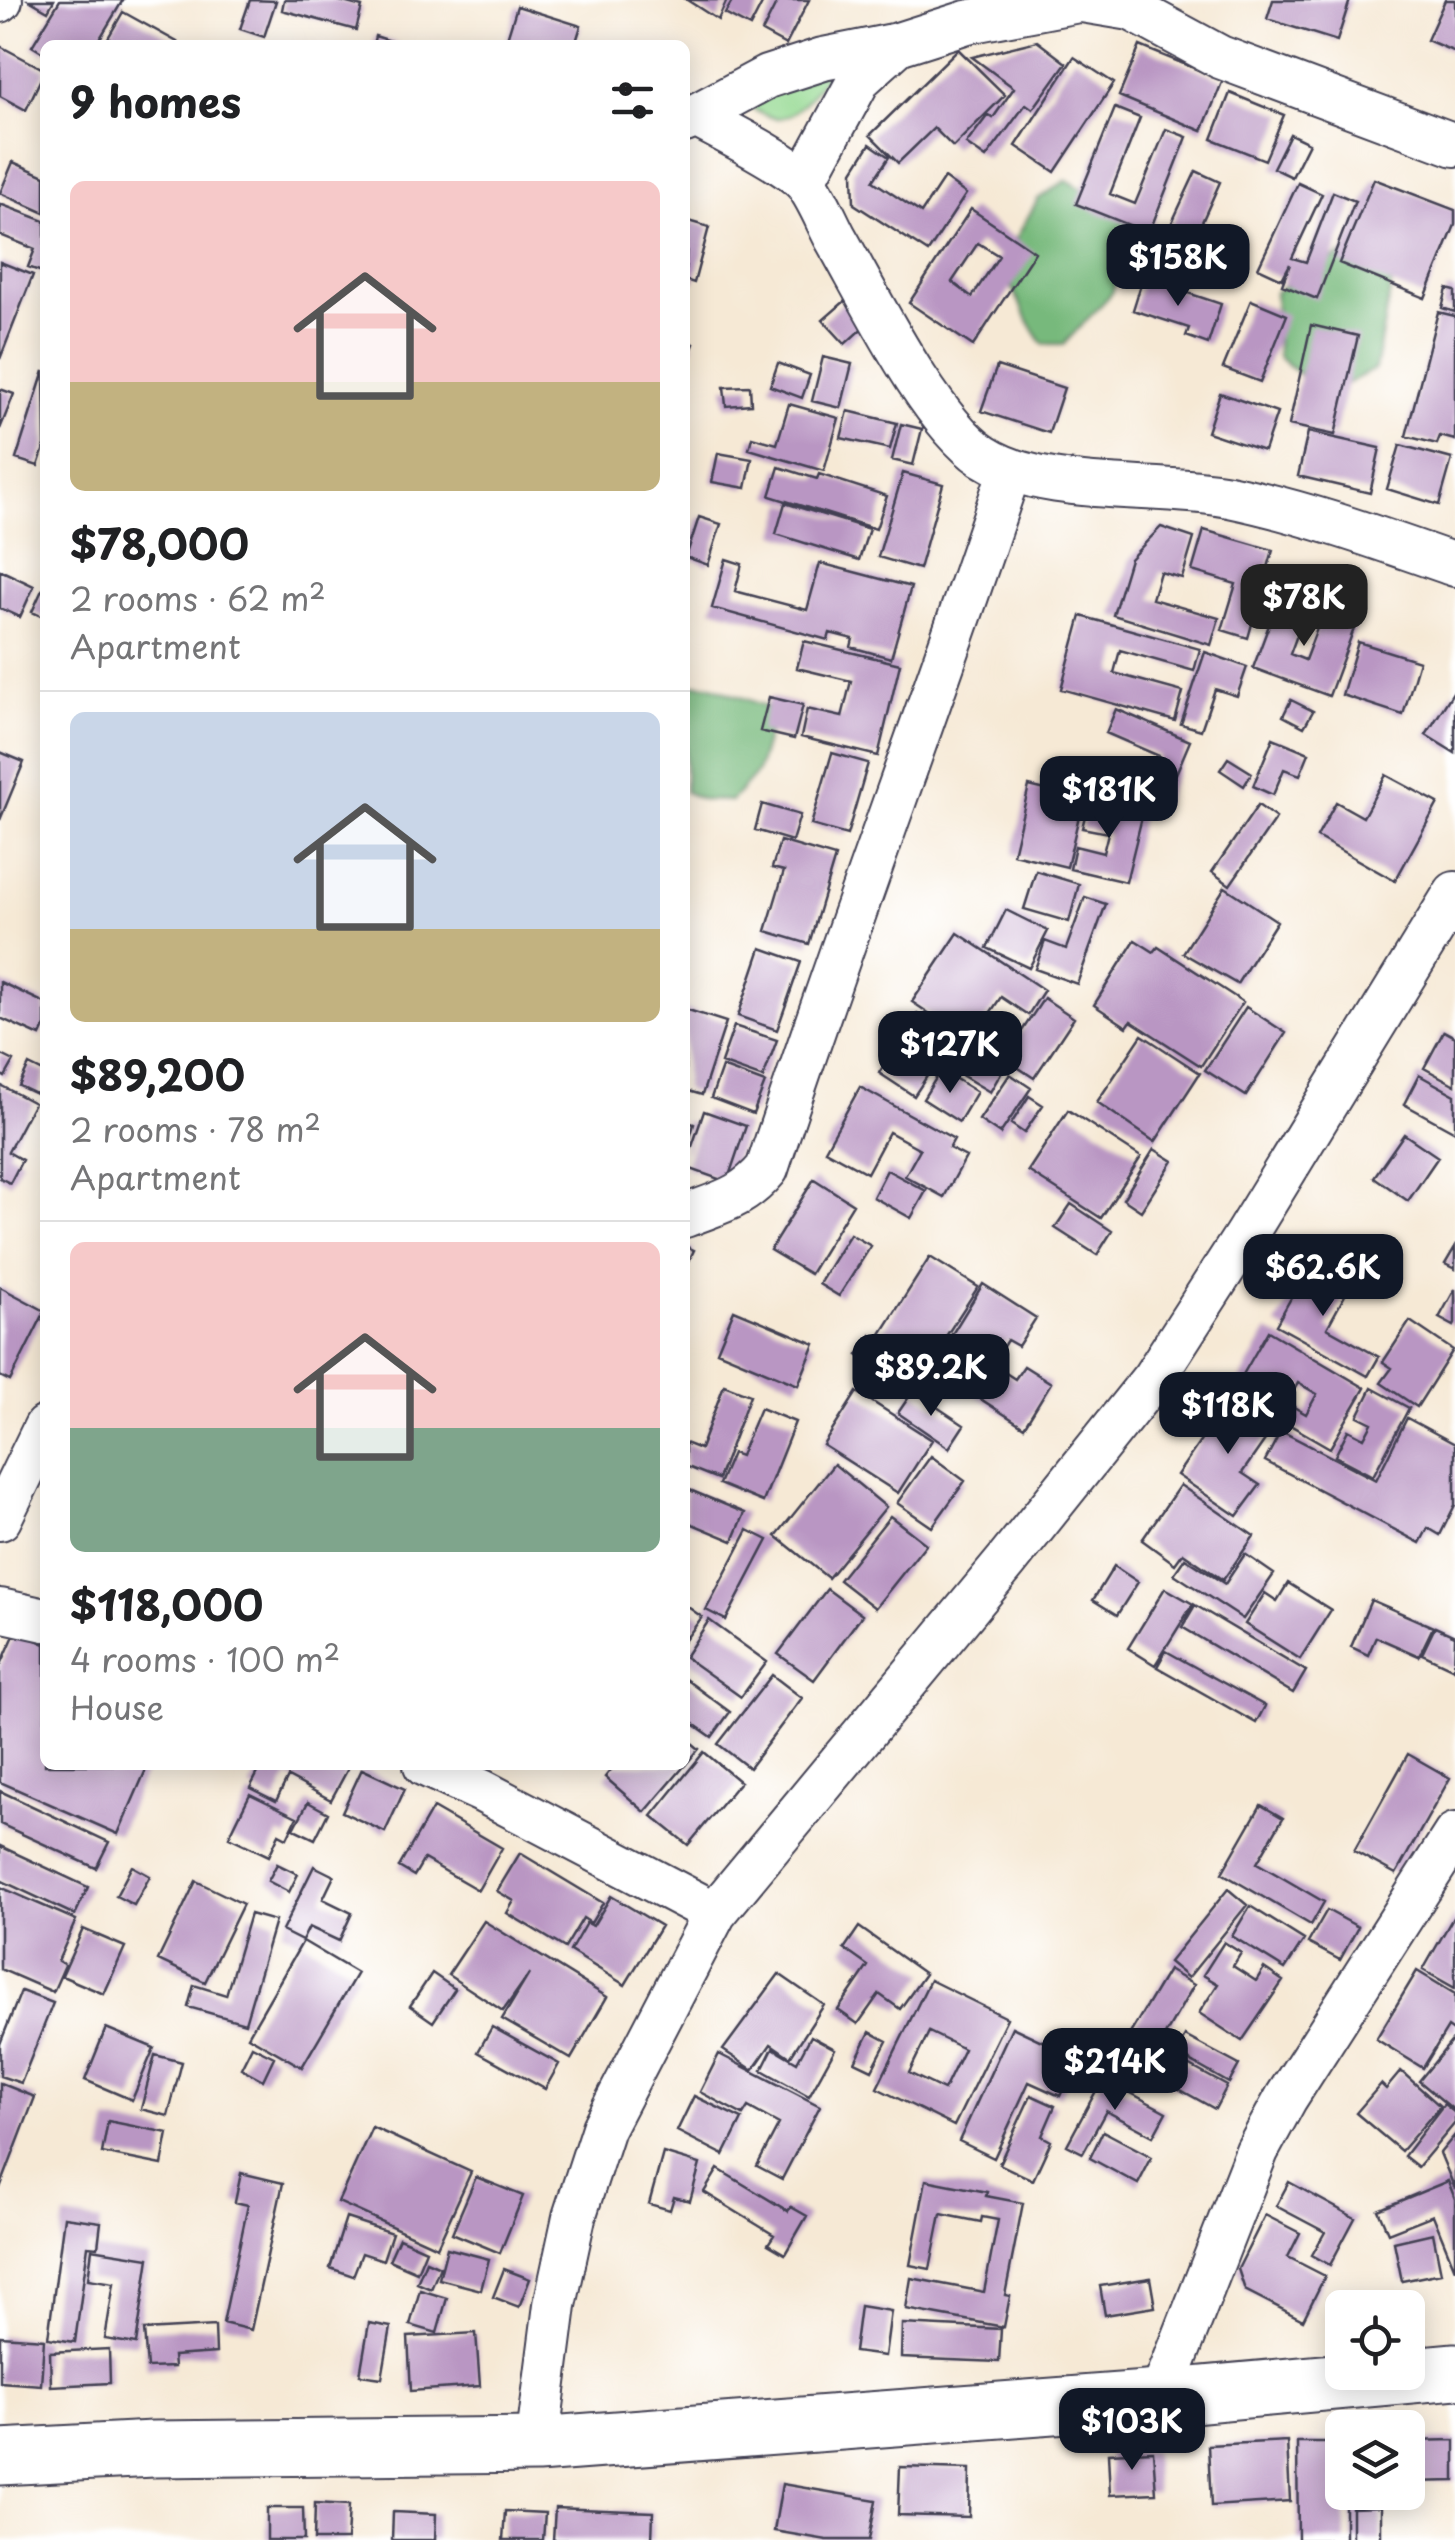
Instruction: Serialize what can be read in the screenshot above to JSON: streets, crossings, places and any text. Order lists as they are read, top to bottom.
{
  "page": {
    "heading": "9 homes",
    "list": [
      {
        "name": "$78,000",
        "note": "2 rooms · 62 m² · Apartment"
      },
      {
        "name": "$89,200",
        "note": "2 rooms · 78 m² · Apartment"
      },
      {
        "name": "$118,000",
        "note": "4 rooms · 100 m² · House"
      }
    ],
    "price": [
      "$158K",
      "$78K",
      "$181K",
      "$127K",
      "$62.6K",
      "$89.2K",
      "$118K",
      "$214K",
      "$103K"
    ]
  }
}
